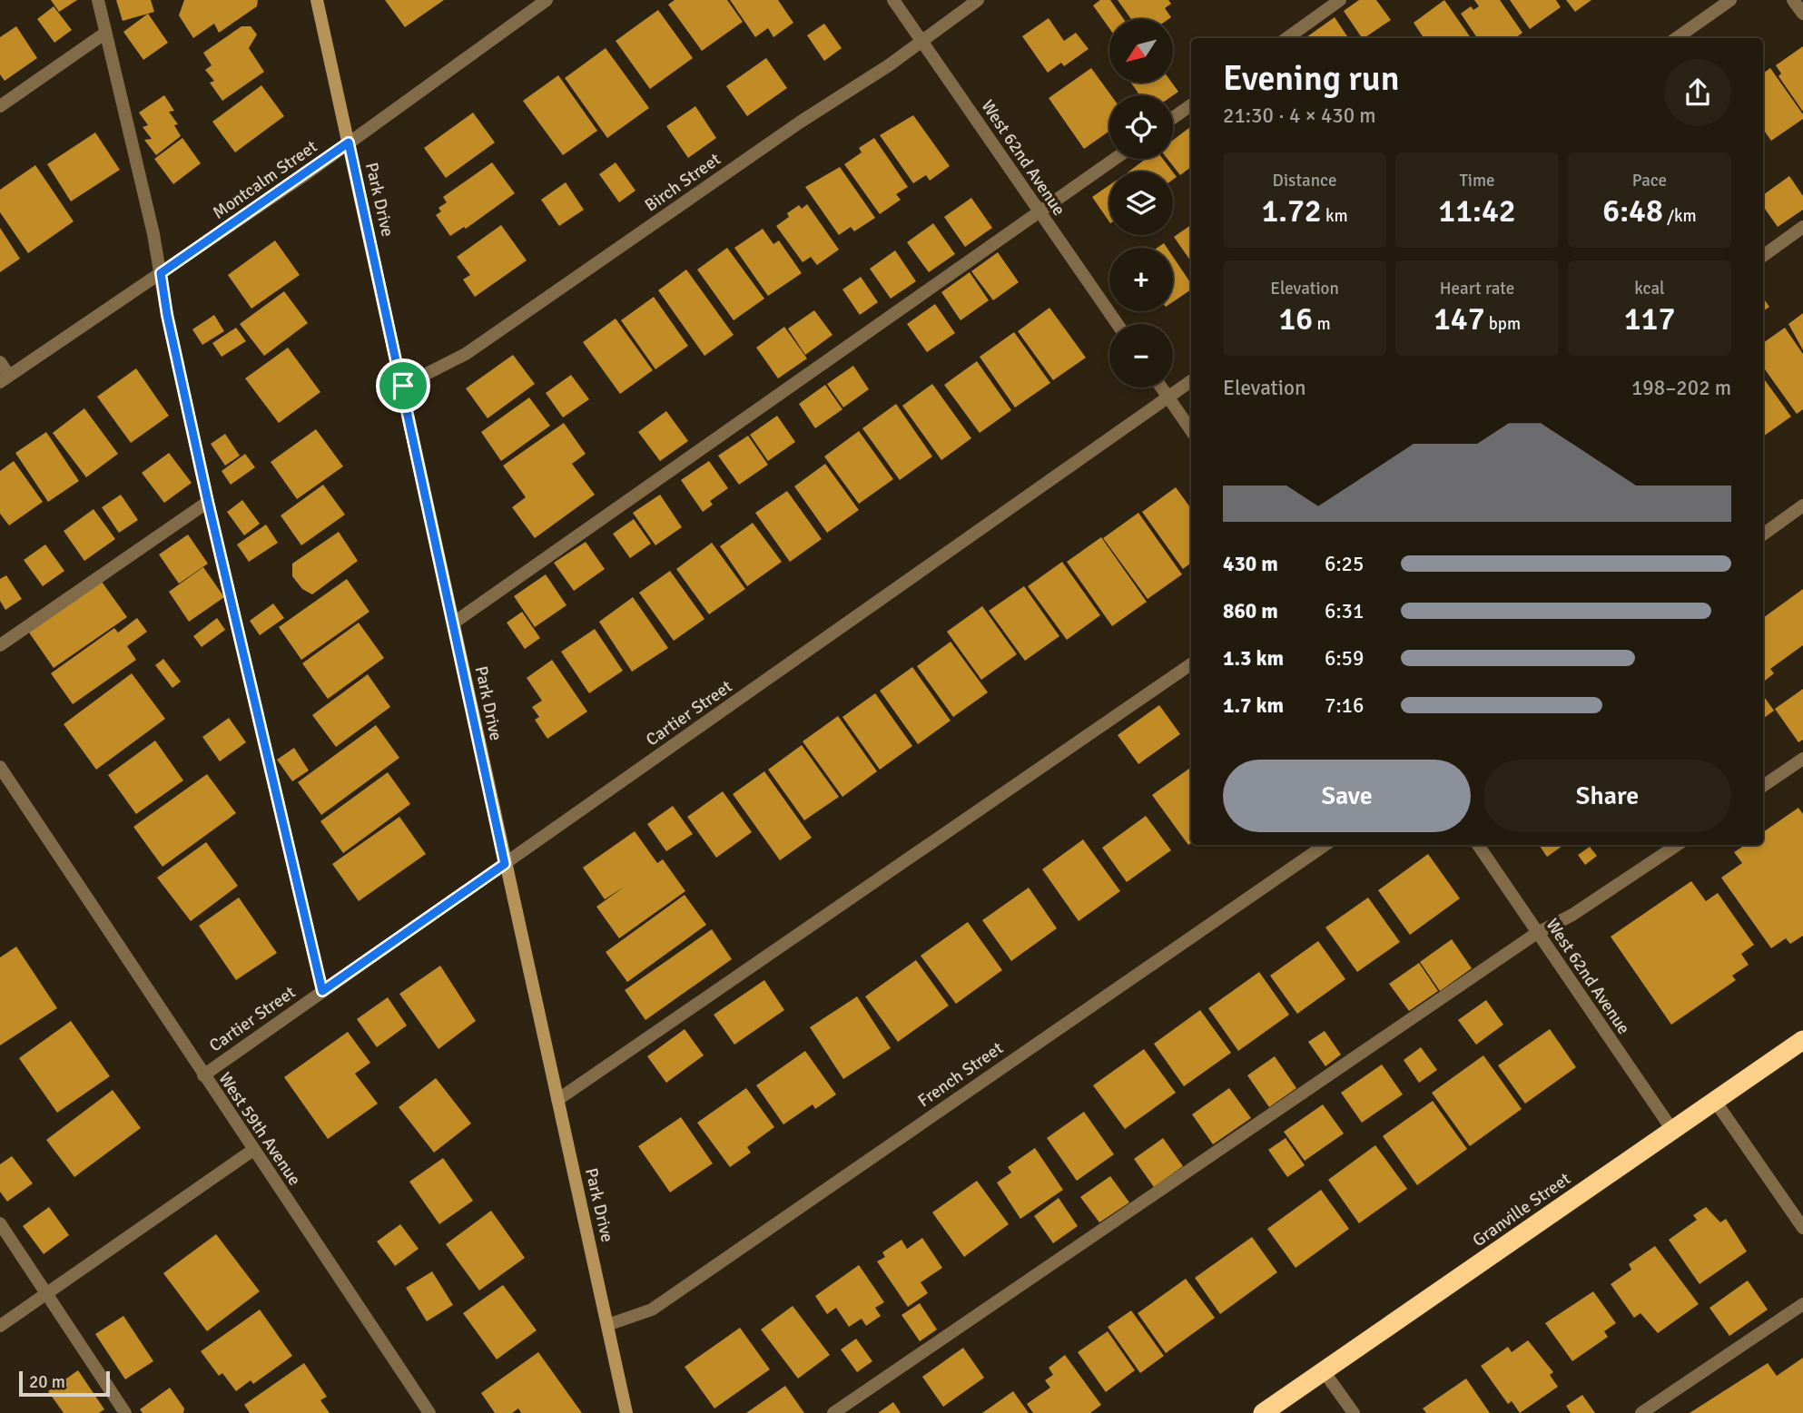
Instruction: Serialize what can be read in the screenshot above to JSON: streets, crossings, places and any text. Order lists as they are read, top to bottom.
{
  "streets": {
    "highway": ["Granville Street"],
    "street": [
      "West 62nd Avenue",
      "Montcalm Street",
      "Birch Street",
      "Park Drive",
      "Cartier Street",
      "French Street",
      "West 59th Avenue"
    ]
  },
  "crossings": [
    ["West 62nd Avenue", "Birch Street"],
    ["West 62nd Avenue", "Granville Street"],
    ["Montcalm Street", "Park Drive"],
    ["Birch Street", "Park Drive"],
    ["Park Drive", "Cartier Street"],
    ["Park Drive", "French Street"],
    ["Cartier Street", "West 59th Avenue"]
  ],
  "scale_bar": "20 m",
  "north": "bottom left",
  "page": {
    "map_buttons": ["+", "−"],
    "heading": ["Evening run", "21:30 · 4 × 430 m"],
    "stats": [
      ["Distance", "1.72 km"],
      ["Time", "11:42"],
      ["Pace", "6:48 /km"],
      ["Elevation", "16 m"],
      ["Heart rate", "147 bpm"],
      ["kcal", "117"]
    ],
    "chart": ["Elevation", "198–202 m"],
    "list": [
      {
        "name": "430 m",
        "note": "6:25"
      },
      {
        "name": "860 m",
        "note": "6:31"
      },
      {
        "name": "1.3 km",
        "note": "6:59"
      },
      {
        "name": "1.7 km",
        "note": "7:16"
      }
    ],
    "buttons": ["Save", "Share"],
    "scale": "20 m"
  }
}
